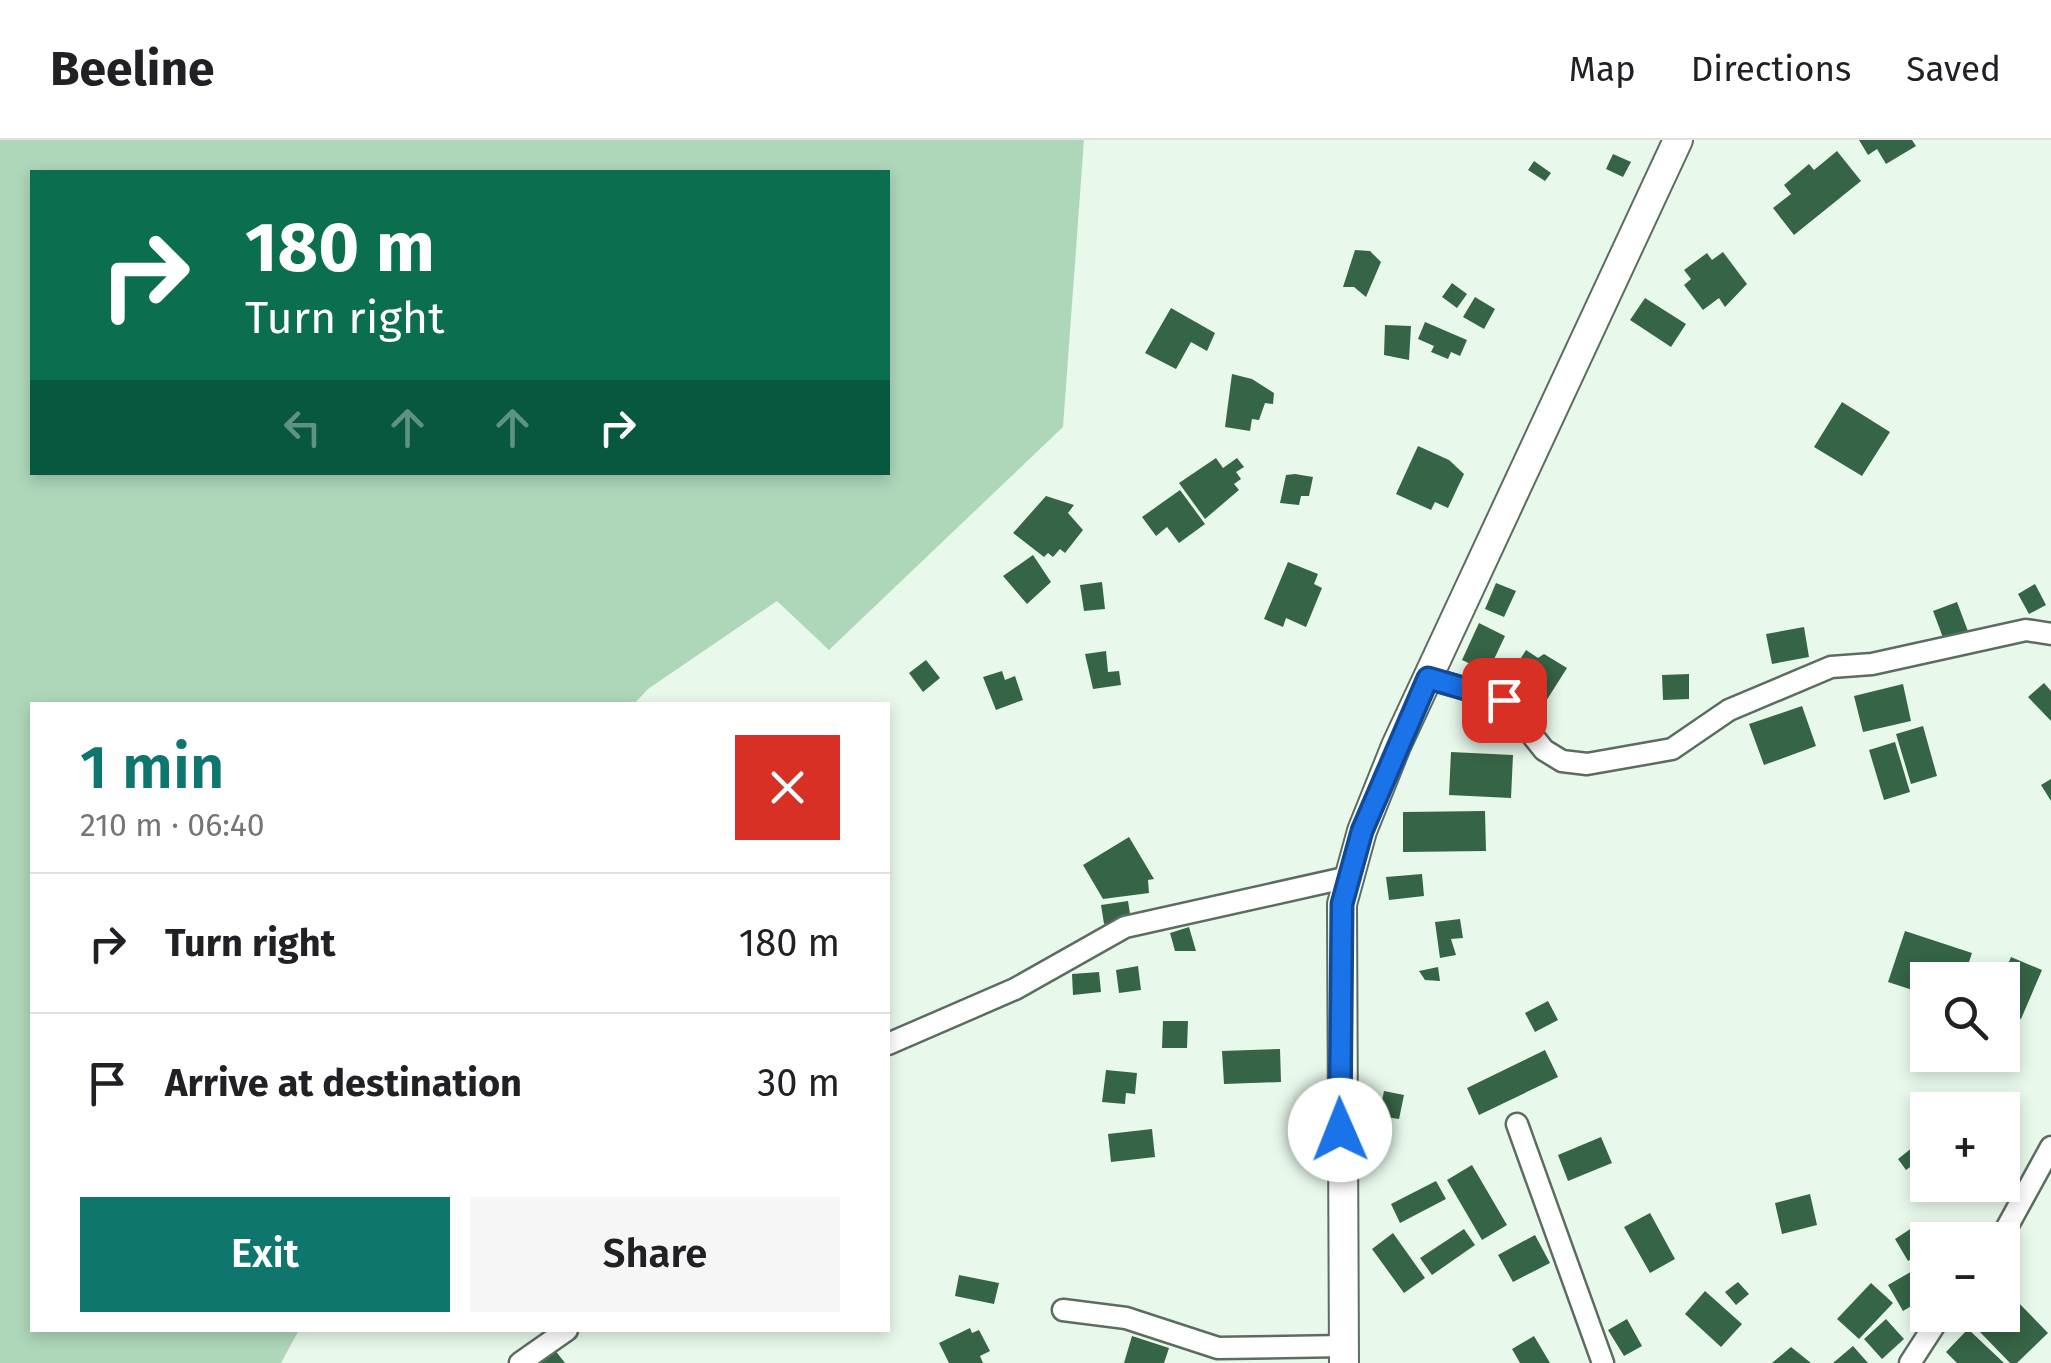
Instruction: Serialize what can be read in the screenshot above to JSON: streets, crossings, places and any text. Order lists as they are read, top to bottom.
{
  "page": {
    "header": "Beeline",
    "nav": ["Map", "Directions", "Saved"],
    "turn": ["180 m", "Turn right"],
    "heading": ["1 min", "210 m · 06:40"],
    "list": [
      {
        "name": "Turn right",
        "value": "180 m"
      },
      {
        "name": "Arrive at destination",
        "value": "30 m"
      }
    ],
    "map_buttons": ["+", "−"],
    "buttons": ["Exit", "Share"]
  }
}
